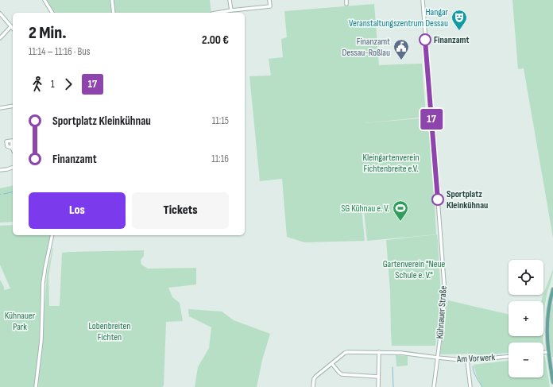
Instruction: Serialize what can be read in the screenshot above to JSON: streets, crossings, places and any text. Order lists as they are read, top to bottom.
{
  "streets": {
    "street": ["Kühnauer Straße", "Am Vorwerk"]
  },
  "crossings": [
    ["Kühnauer Straße", "Am Vorwerk"]
  ],
  "parks": [
    "Kleingartenverein Fichtenbreite e.V.",
    "Gartenverein \"Neue Schule e. V.\"",
    "Kühnauer Park",
    "Lobenbreiten Fichten"
  ],
  "places": {
    "theatre": ["Hangar Veranstaltungszentrum Dessau"],
    "other": ["Finanzamt", "Sportplatz Kleinkühnau"],
    "public building": ["Finanzamt Dessau-Roßlau"],
    "sports": ["SG Kühnau e. V."]
  },
  "lines": ["bus line 17"],
  "page": {
    "on_map": "17",
    "heading": ["2 Min.", "11:14 – 11:16 · Bus", "2.00 €"],
    "legs": ["1", "17"],
    "list": [
      {
        "name": "Sportplatz Kleinkühnau",
        "value": "11:15"
      },
      {
        "name": "Finanzamt",
        "value": "11:16"
      }
    ],
    "buttons": ["Los", "Tickets"],
    "map_buttons": ["+", "−"]
  }
}
